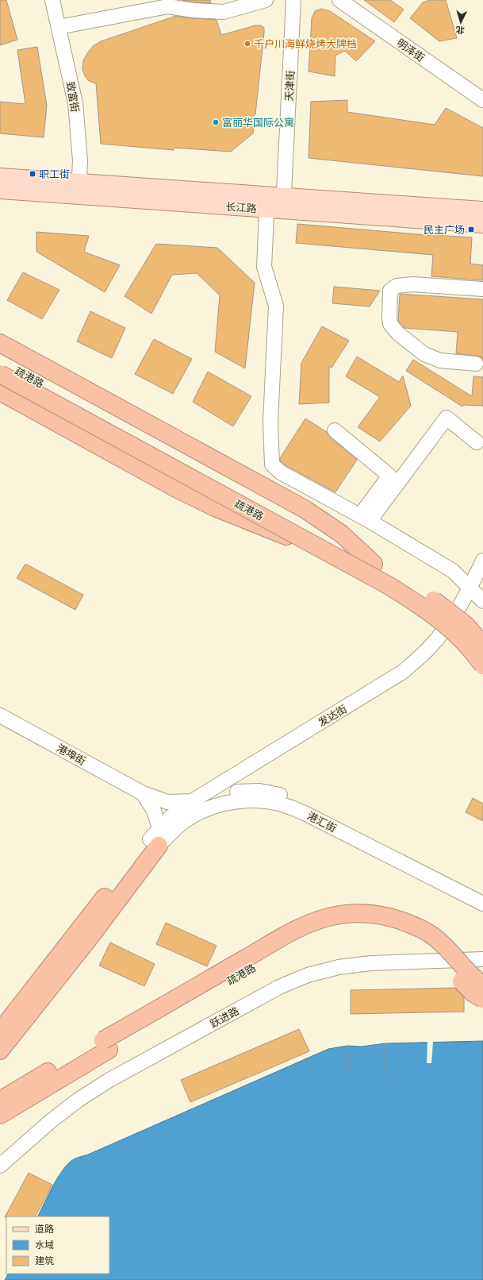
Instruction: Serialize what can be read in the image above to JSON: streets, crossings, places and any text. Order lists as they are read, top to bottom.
{
  "streets": {
    "highway": ["疏港路"],
    "main road": ["长江路"],
    "street": [
      "明泽街",
      "天津街",
      "致富街",
      "发达街",
      "港埠街",
      "港汇街",
      "跃进路"
    ]
  },
  "crossings": [
    ["天津街", "长江路"],
    ["天津街", "发达街"],
    ["致富街", "长江路"],
    ["发达街", "港埠街"],
    ["发达街", "港汇街"]
  ],
  "places": {
    "other": ["千户川海鲜烧烤大牌档", "富丽华国际公寓"],
    "transit": ["职工街", "民主广场"]
  },
  "legend": ["道路", "水域", "建筑"],
  "north": "bottom"
}
